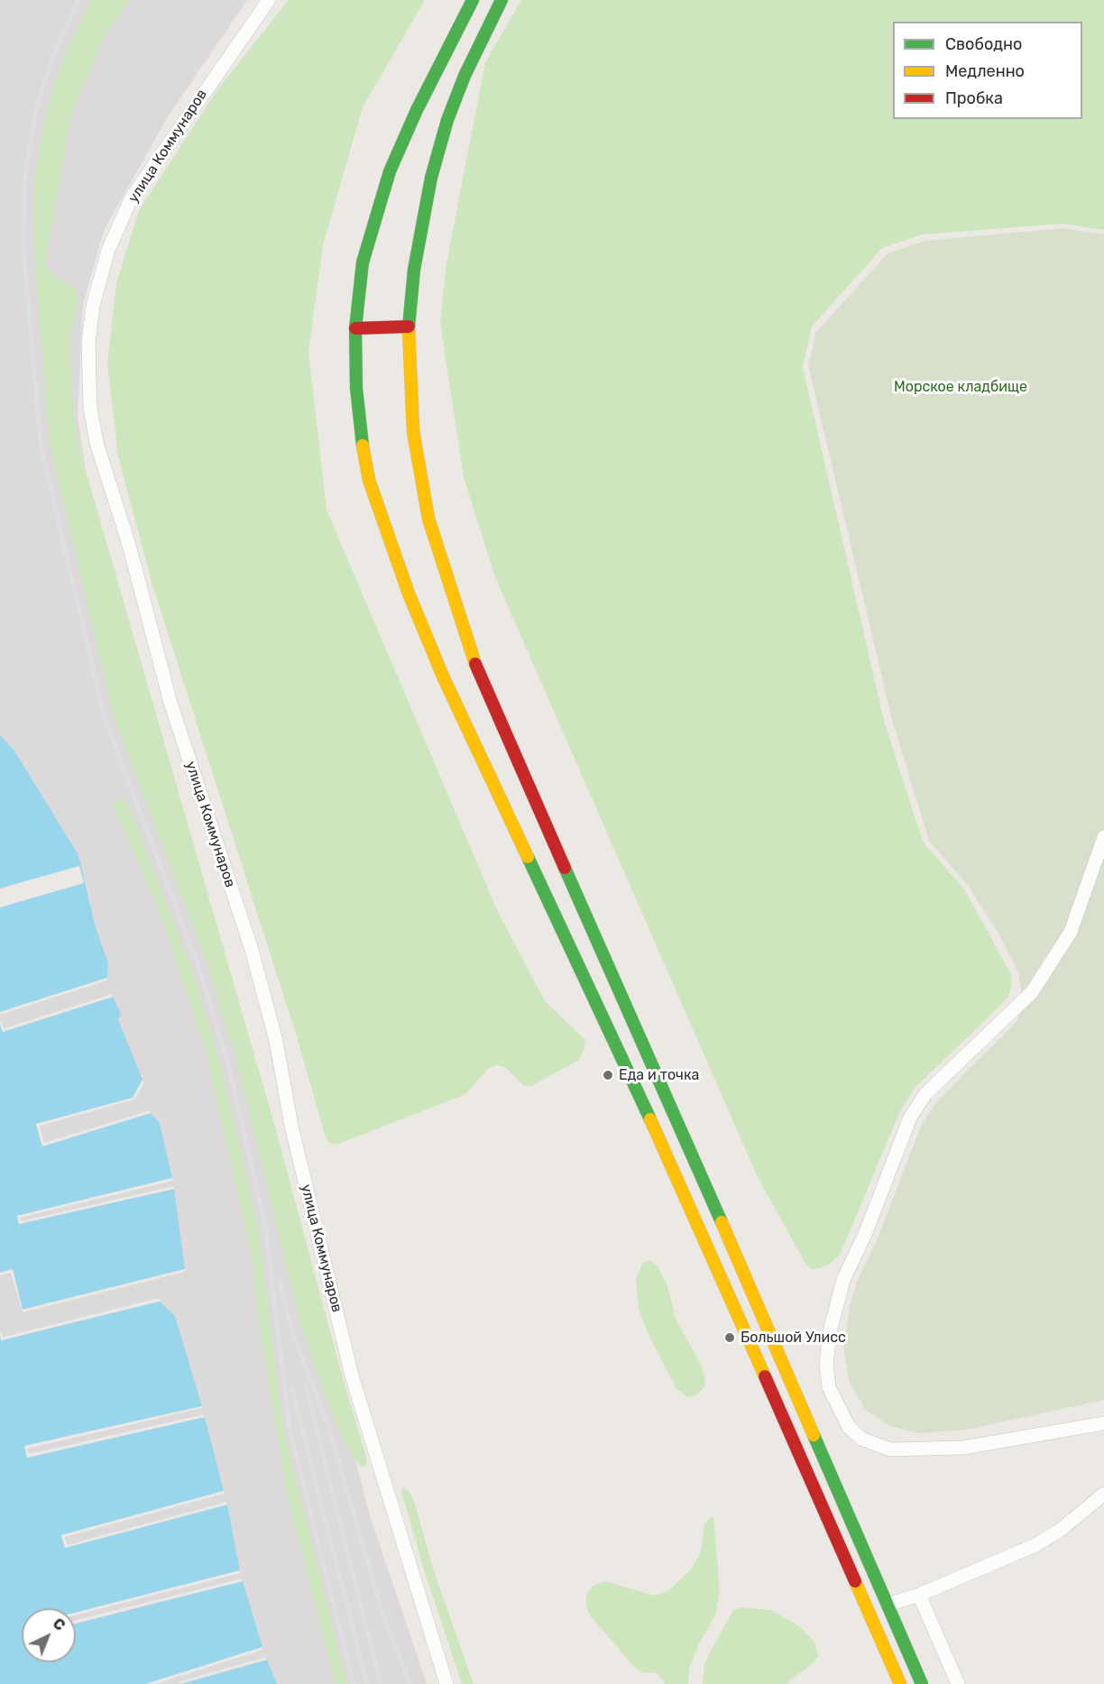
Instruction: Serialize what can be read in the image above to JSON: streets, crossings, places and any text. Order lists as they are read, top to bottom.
{
  "streets": {
    "street": ["улица Коммунаров"]
  },
  "parks": ["Морское кладбище"],
  "places": ["Еда и точка", "Большой Улисс"],
  "legend": ["Свободно", "Медленно", "Пробка"],
  "north": "top right"
}
